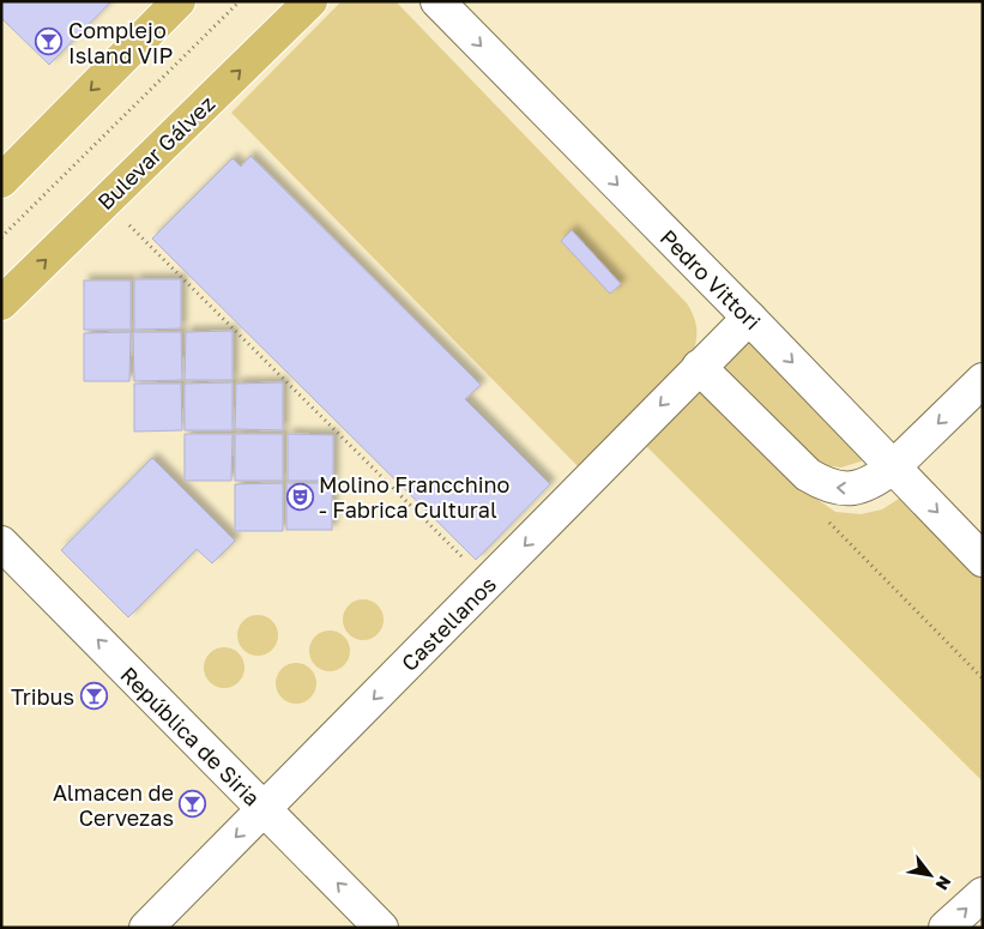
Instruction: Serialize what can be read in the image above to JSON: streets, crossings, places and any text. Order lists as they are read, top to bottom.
{
  "streets": {
    "main road": ["Bulevar Gálvez"],
    "street": ["Pedro Vittori", "Castellanos", "República de Siria"]
  },
  "crossings": [
    ["Pedro Vittori", "Castellanos"],
    ["Castellanos", "República de Siria"]
  ],
  "one_way": ["Pedro Vittori", "Castellanos", "República de Siria"],
  "places": {
    "bar": ["Complejo Island VIP", "Tribus", "Almacen de Cervezas"],
    "theatre": ["Molino Francchino - Fabrica Cultural"]
  },
  "north": "bottom right"
}
